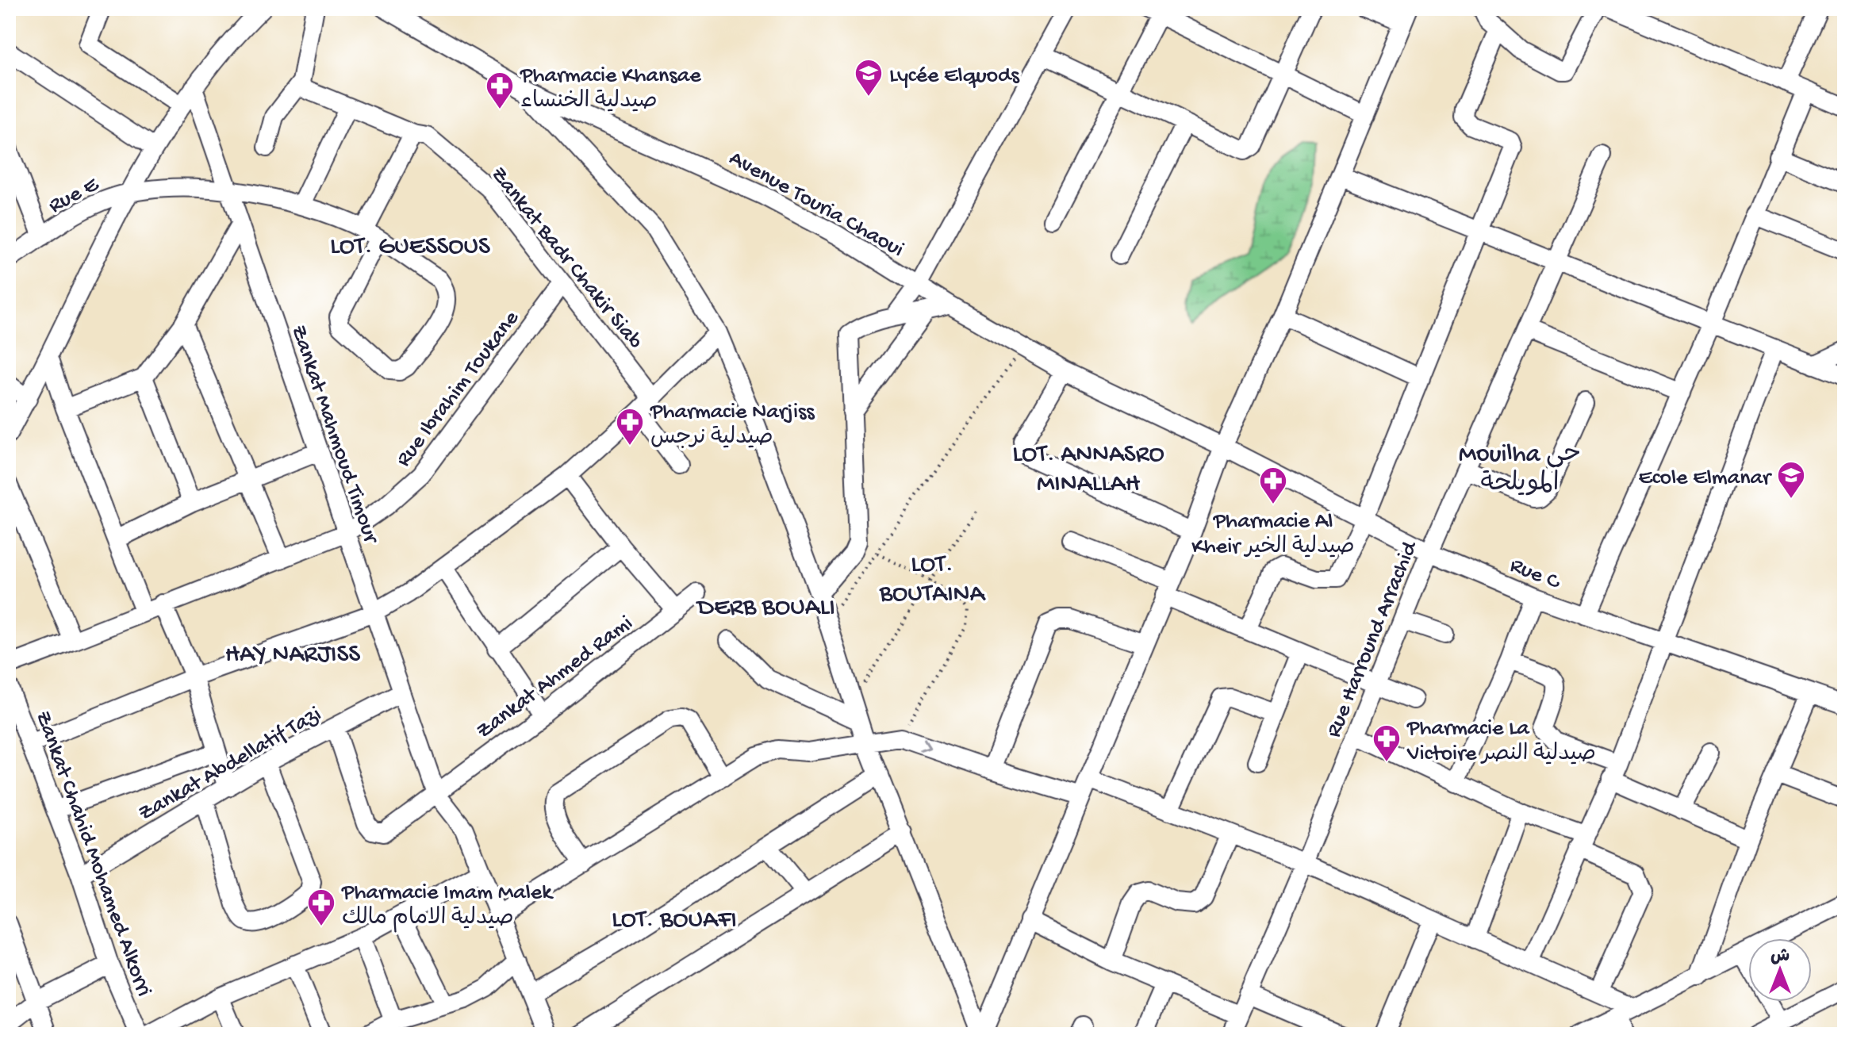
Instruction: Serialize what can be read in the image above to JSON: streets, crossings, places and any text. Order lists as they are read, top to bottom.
{
  "streets": {
    "street": [
      "Rue E",
      "Avenue Touria Chaoui",
      "Zankat Badr Chakir Siab",
      "Rue Ibrahim Toukane",
      "Zankat Mahmoud Timour",
      "Rue C",
      "Rue Harround Arrachid",
      "Zankat Ahmed Rami",
      "Zankat Abdellatif Tazi",
      "Zankat Chahid Mohamed Alkorri"
    ]
  },
  "crossings": [
    ["Rue E", "Zankat Mahmoud Timour"],
    ["Avenue Touria Chaoui", "Rue C"],
    ["Zankat Badr Chakir Siab", "Rue Ibrahim Toukane"],
    ["Rue Ibrahim Toukane", "Zankat Mahmoud Timour"],
    ["Zankat Mahmoud Timour", "Zankat Ahmed Rami"],
    ["Zankat Mahmoud Timour", "Zankat Abdellatif Tazi"],
    ["Rue C", "Rue Harround Arrachid"],
    ["Zankat Ahmed Rami", "Zankat Abdellatif Tazi"],
    ["Zankat Abdellatif Tazi", "Zankat Chahid Mohamed Alkorri"]
  ],
  "districts": [
    "LOT. GUESSOUS",
    "LOT. ANNASRO MINALLAH",
    "Mouilha حي المويلحة",
    "LOT. BOUTAINA",
    "DERB BOUALI",
    "HAY NARJISS",
    "LOT. BOUAFI"
  ],
  "places": {
    "school or university": ["Lycée Elquods", "Ecole Elmanar"],
    "pharmacy": [
      "Pharmacie Khansae صيدلية الخنساء",
      "Pharmacie Narjiss صيدلية نرجس",
      "Pharmacie Al Kheir صيدلية الخير",
      "Pharmacie La Victoire صيدلية النصر",
      "Pharmacie Imam Malek صيدلية الامام مالك"
    ]
  },
  "north": "top"
}
